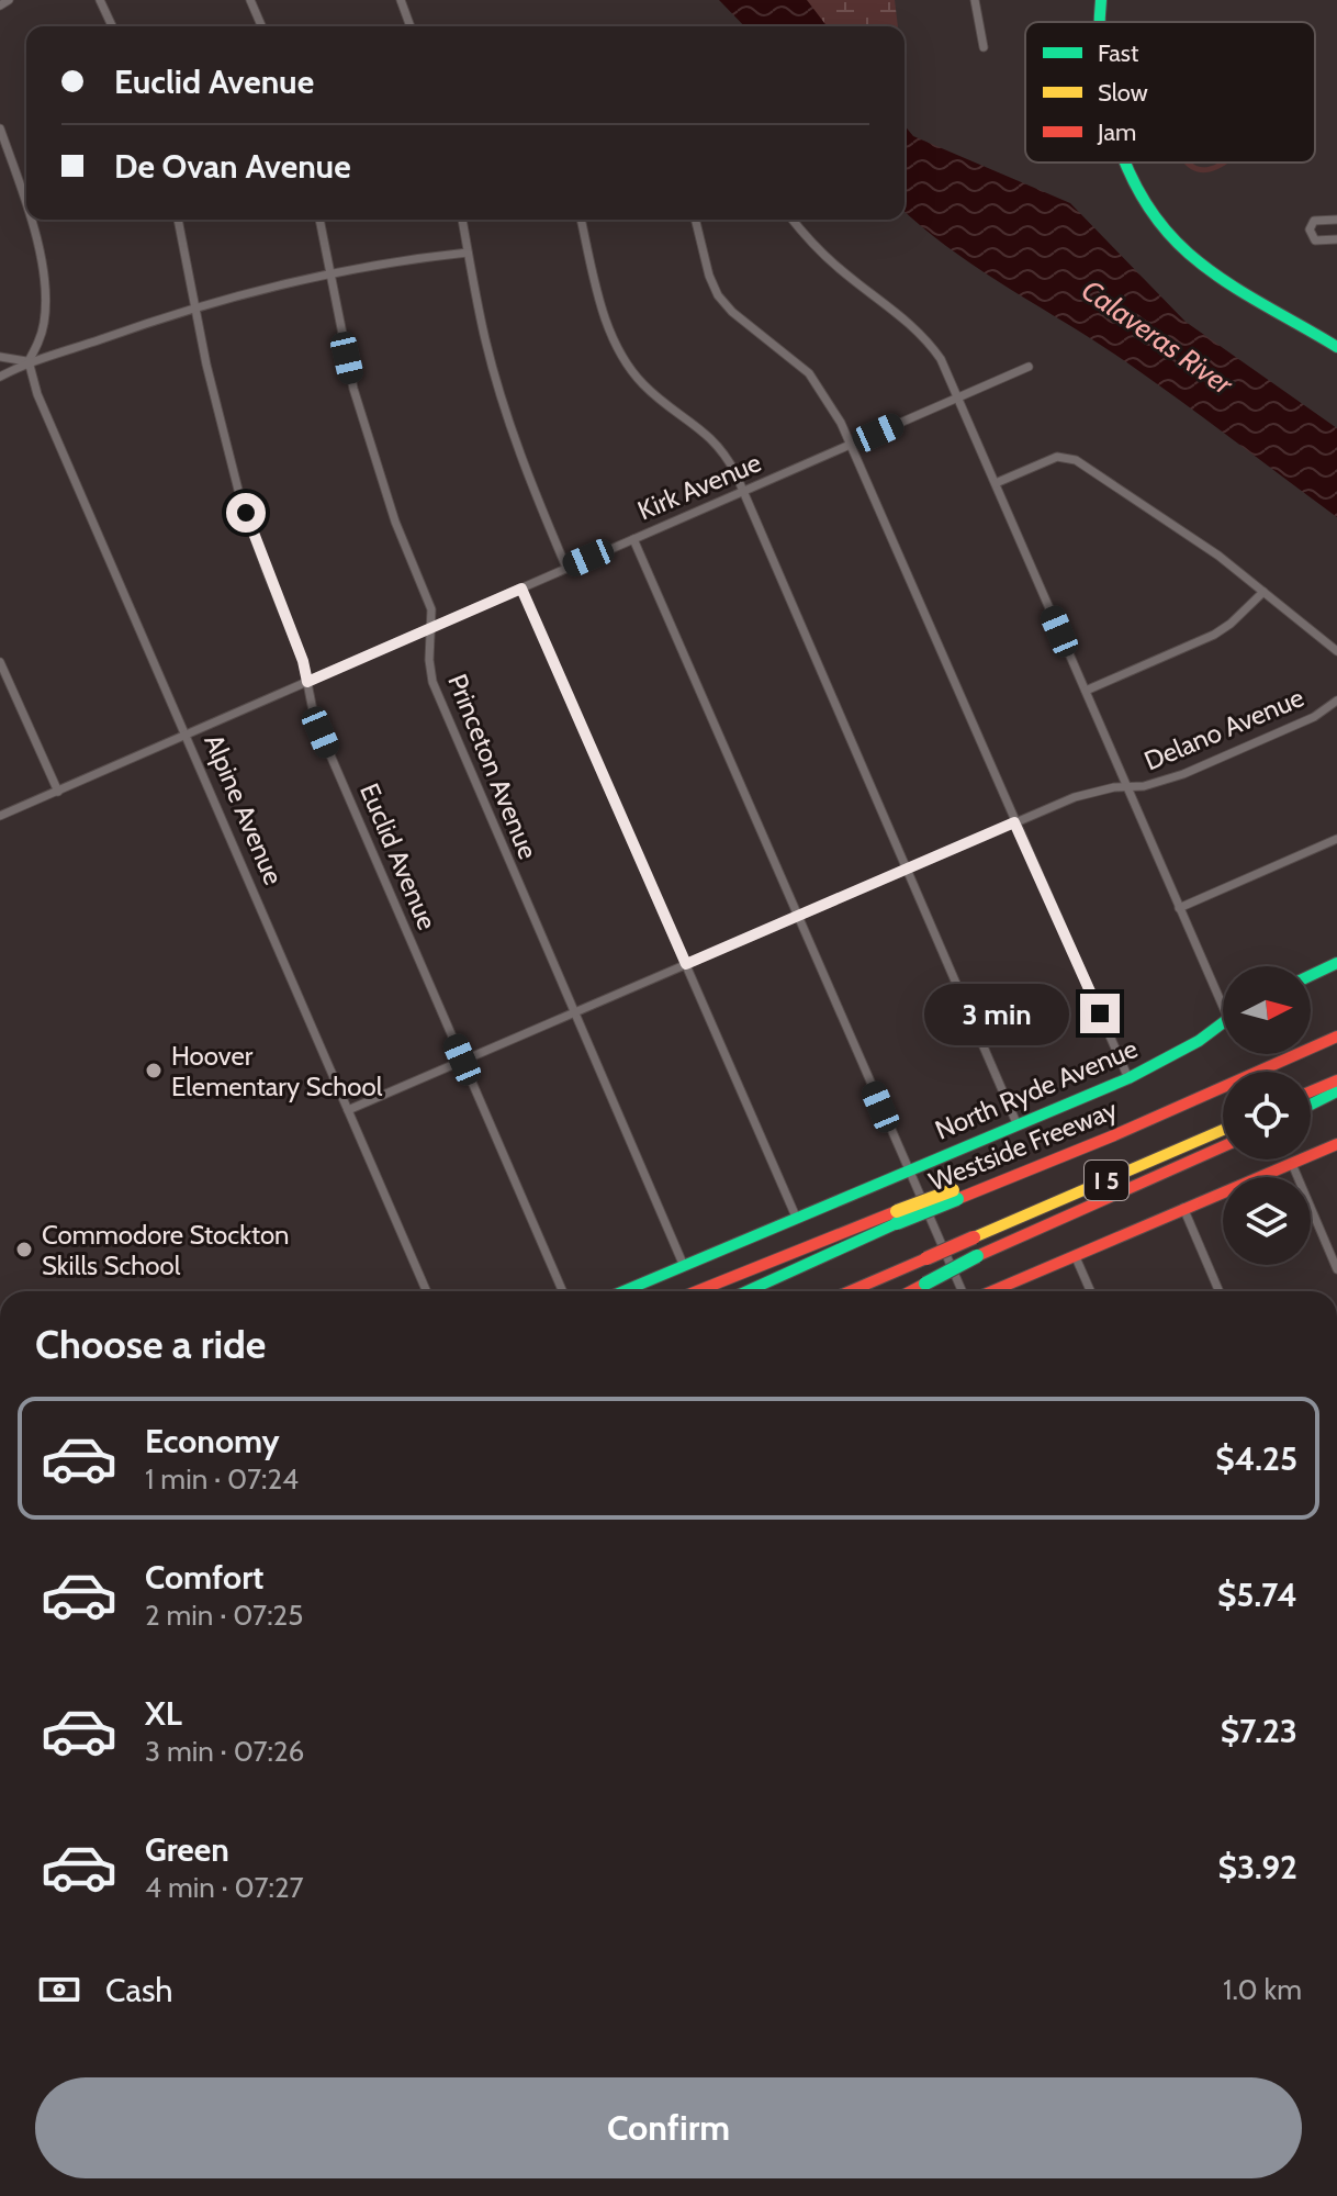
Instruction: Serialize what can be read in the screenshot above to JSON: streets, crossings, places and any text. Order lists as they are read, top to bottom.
{
  "streets": {
    "main road": ["North Ryde Avenue", "Westside Freeway", "I 5"],
    "street": [
      "Kirk Avenue",
      "Delano Avenue",
      "Princeton Avenue",
      "Alpine Avenue",
      "Euclid Avenue"
    ]
  },
  "crossings": [
    ["Kirk Avenue", "Princeton Avenue"],
    ["Kirk Avenue", "Alpine Avenue"],
    ["Kirk Avenue", "Euclid Avenue"],
    ["Delano Avenue", "Princeton Avenue"],
    ["Delano Avenue", "Alpine Avenue"],
    ["Delano Avenue", "Euclid Avenue"],
    ["Princeton Avenue", "North Ryde Avenue"]
  ],
  "water": ["Calaveras River"],
  "places": ["Hoover Elementary School", "Commodore Stockton Skills School"],
  "legend": ["Fast", "Slow", "Jam"],
  "north": "right",
  "page": {
    "banner": ["Euclid Avenue", "De Ovan Avenue"],
    "bubble": "3 min",
    "heading": "Choose a ride",
    "list": [
      {
        "name": "Economy",
        "note": "1 min · 07:24",
        "value": "$4.25"
      },
      {
        "name": "Comfort",
        "note": "2 min · 07:25",
        "value": "$5.74"
      },
      {
        "name": "XL",
        "note": "3 min · 07:26",
        "value": "$7.23"
      },
      {
        "name": "Green",
        "note": "4 min · 07:27",
        "value": "$3.92"
      }
    ],
    "pay": ["Cash", "1.0 km"],
    "buttons": "Confirm"
  }
}
